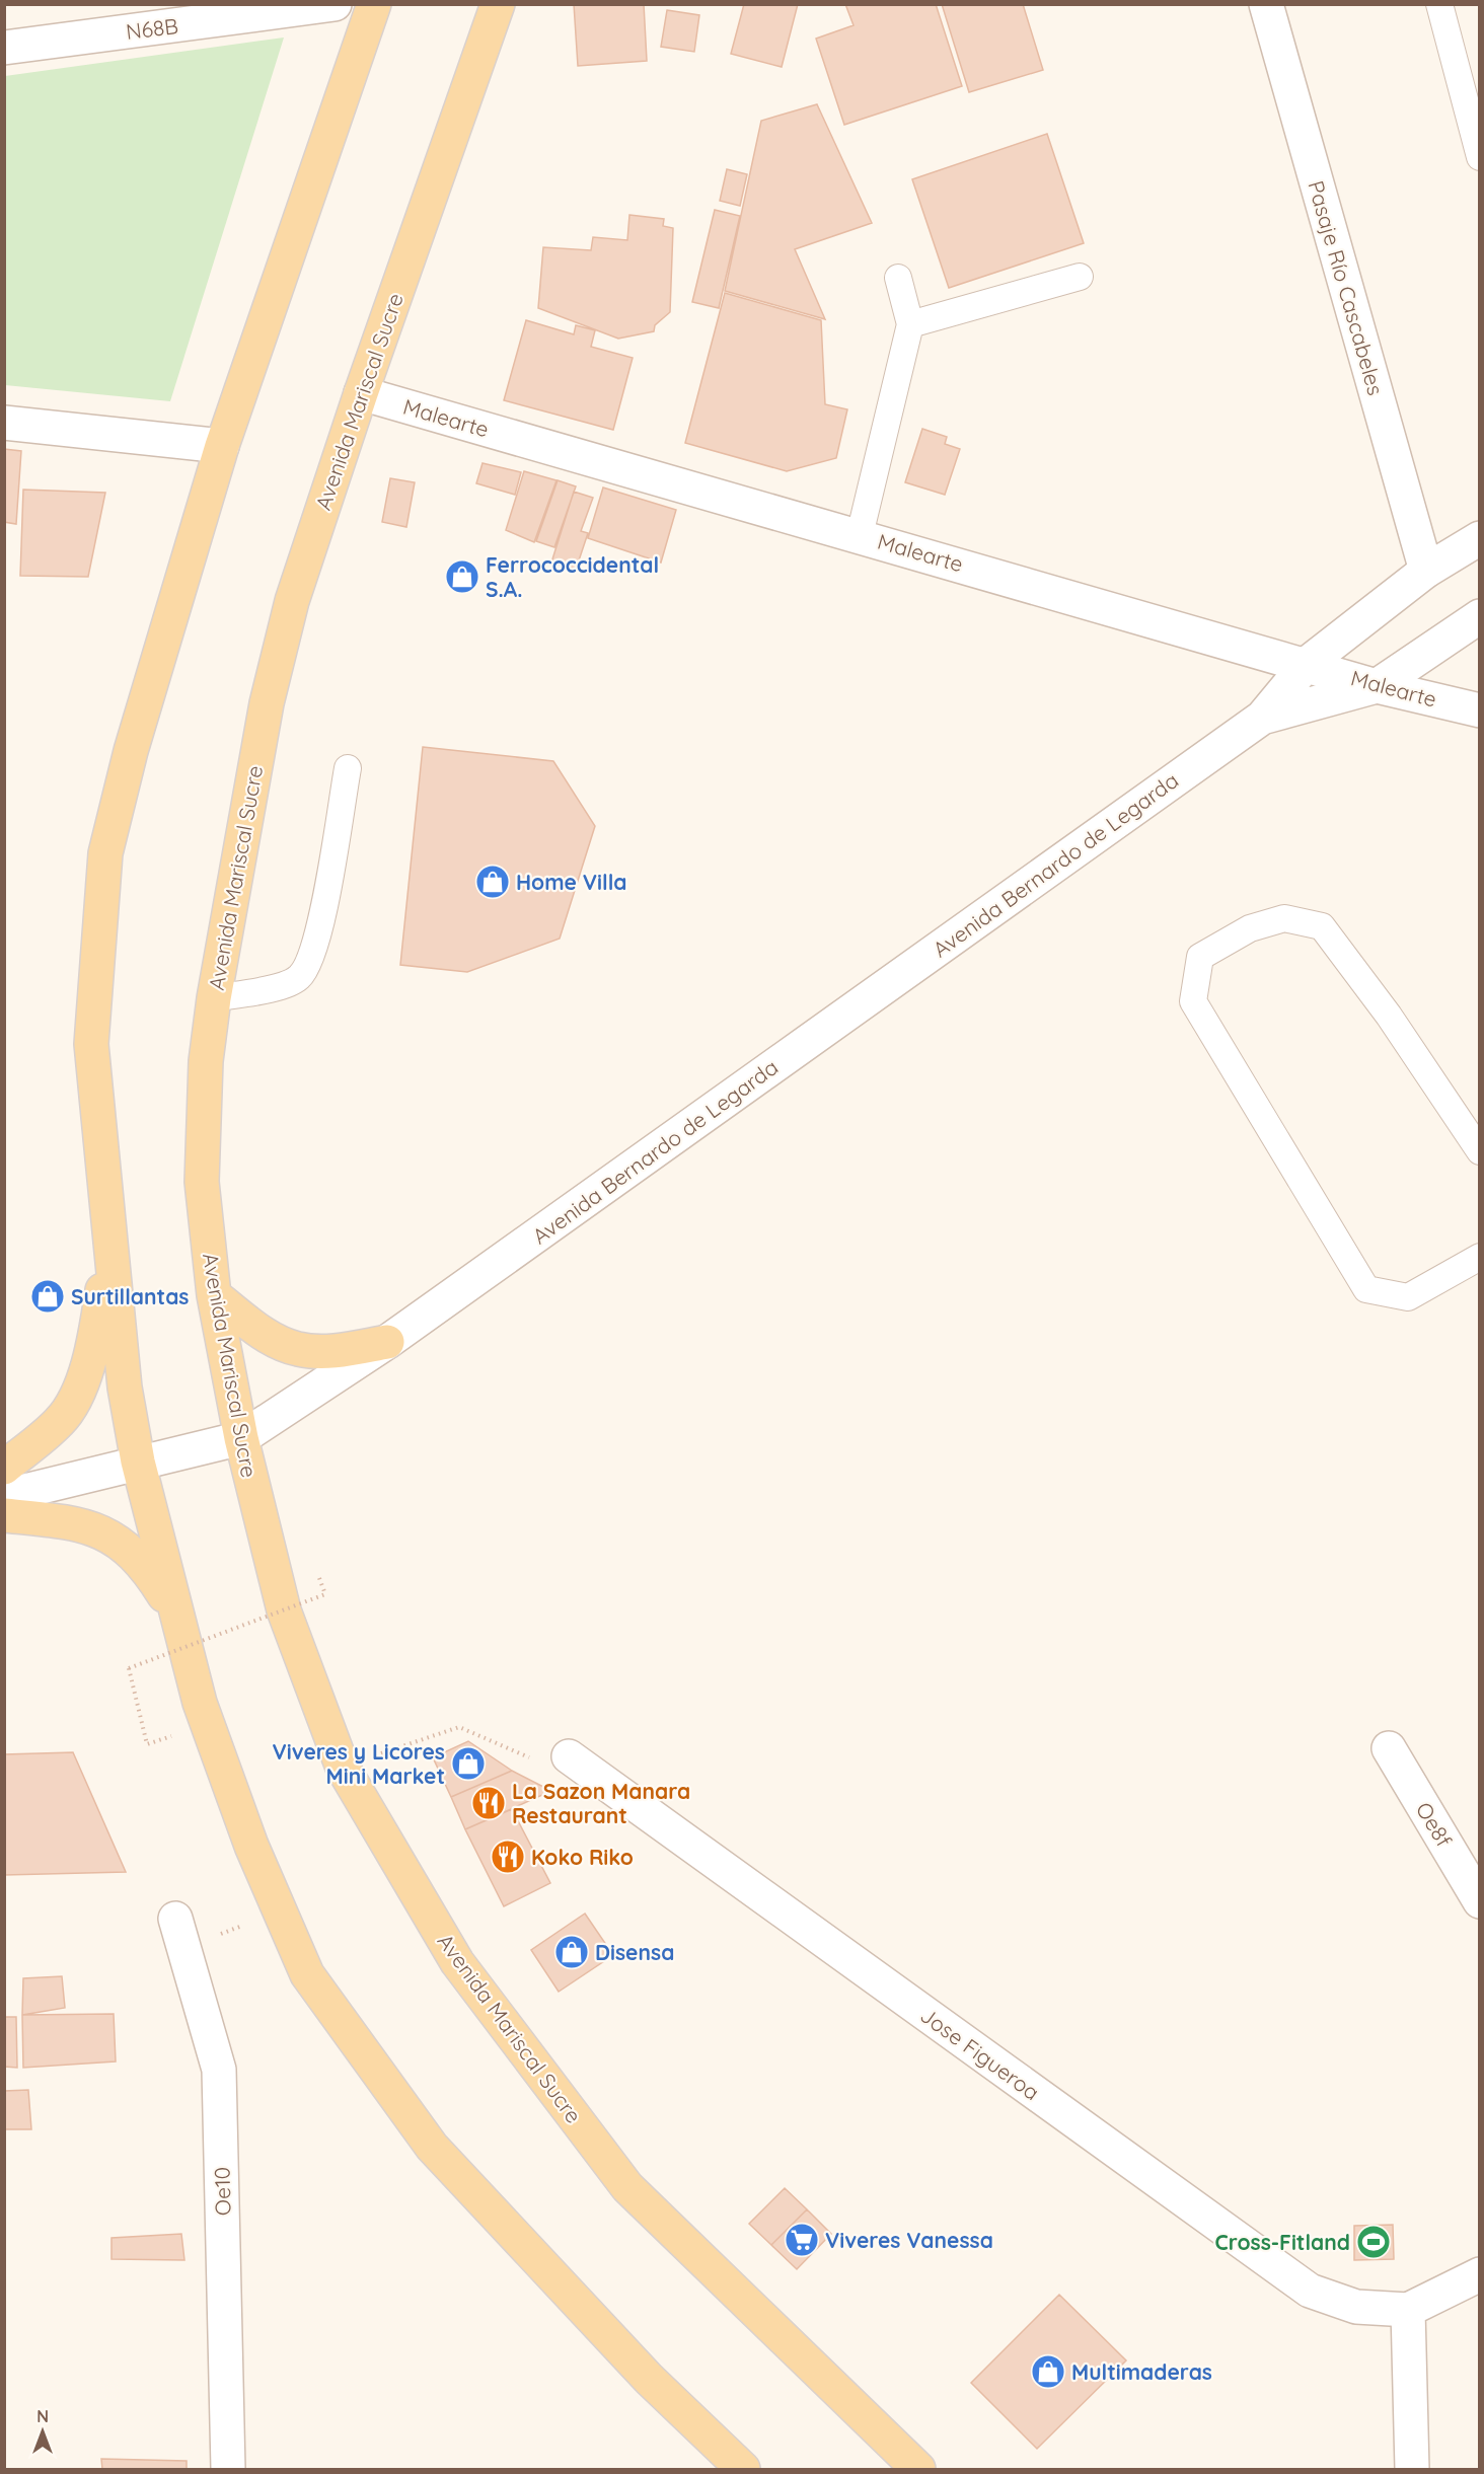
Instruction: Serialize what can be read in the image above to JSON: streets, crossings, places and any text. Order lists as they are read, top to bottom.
{
  "streets": {
    "main road": ["Avenida Mariscal Sucre"],
    "street": [
      "N68B",
      "Pasaje Río Cascabeles",
      "Malearte",
      "Avenida Bernardo de Legarda",
      "Oe8f",
      "Jose Figueroa",
      "Oe10"
    ]
  },
  "crossings": [
    ["Pasaje Río Cascabeles", "Avenida Bernardo de Legarda"],
    ["Avenida Mariscal Sucre", "Malearte"],
    ["Avenida Mariscal Sucre", "Avenida Bernardo de Legarda"],
    ["Malearte", "Avenida Bernardo de Legarda"]
  ],
  "places": {
    "shop": [
      "Ferrococcidental S.A.",
      "Home Villa",
      "Surtillantas",
      "Viveres y Licores Mini Market",
      "Disensa",
      "Multimaderas"
    ],
    "restaurant": ["La Sazon Manara Restaurant", "Koko Riko"],
    "supermarket": ["Viveres Vanessa"],
    "sports": ["Cross-Fitland"]
  },
  "north": "top"
}
